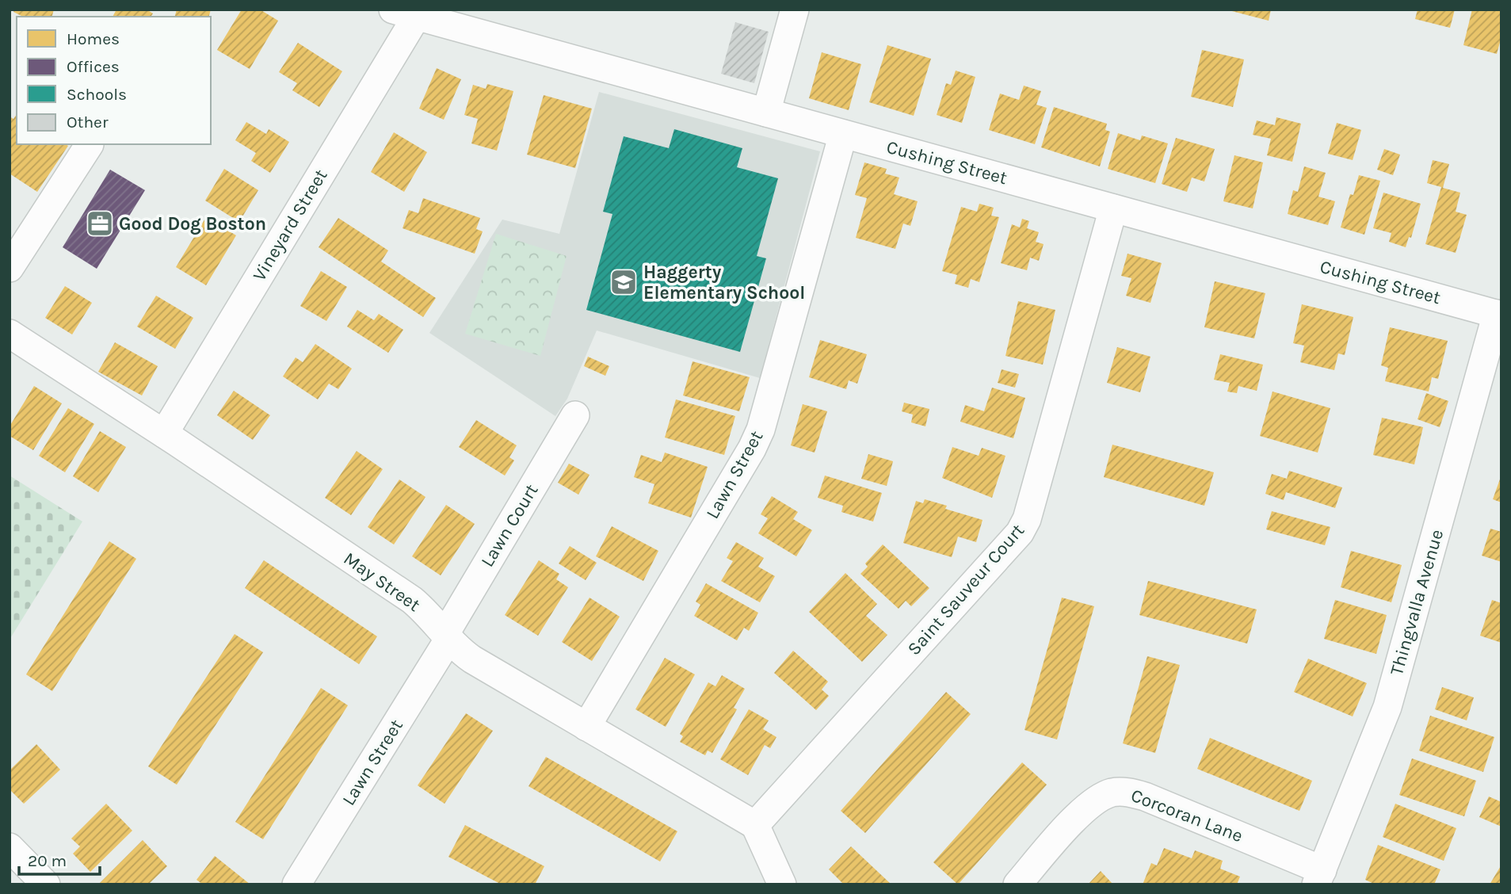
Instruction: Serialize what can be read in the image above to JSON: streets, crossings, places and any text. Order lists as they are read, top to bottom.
{
  "streets": {
    "street": [
      "Cushing Street",
      "Vineyard Street",
      "Lawn Street",
      "Lawn Court",
      "May Street",
      "Saint Sauveur Court",
      "Thingvalla Avenue",
      "Corcoran Lane"
    ]
  },
  "crossings": [
    ["Cushing Street", "Vineyard Street"],
    ["Cushing Street", "Lawn Street"],
    ["Cushing Street", "Saint Sauveur Court"],
    ["Cushing Street", "Thingvalla Avenue"],
    ["Vineyard Street", "May Street"],
    ["Lawn Street", "Lawn Court"],
    ["Lawn Street", "May Street"],
    ["Lawn Court", "May Street"],
    ["May Street", "Saint Sauveur Court"],
    ["Thingvalla Avenue", "Corcoran Lane"]
  ],
  "places": {
    "office": ["Good Dog Boston"],
    "school or university": ["Haggerty Elementary School"]
  },
  "legend": [
    "Homes",
    "Offices",
    "Schools",
    "Other"
  ],
  "scale_bar": "20 m"
}
